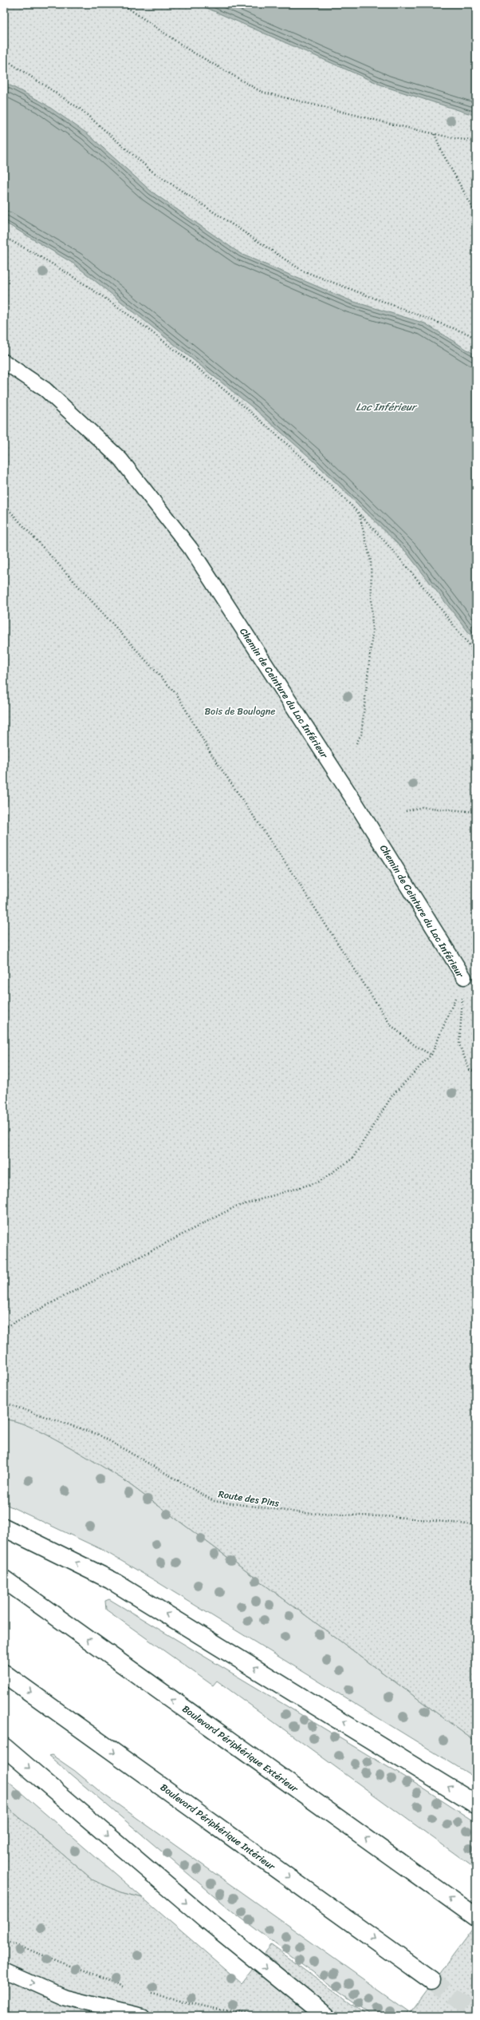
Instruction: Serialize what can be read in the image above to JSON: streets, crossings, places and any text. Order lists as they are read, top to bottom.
{
  "streets": {
    "highway": ["Boulevard Périphérique Extérieur", "Boulevard Périphérique Intérieur"],
    "lane": ["Chemin de Ceinture du Lac Inférieur"],
    "path": ["Route des Pins"]
  },
  "water": ["Lac Inférieur"],
  "parks": ["Bois de Boulogne"]
}
